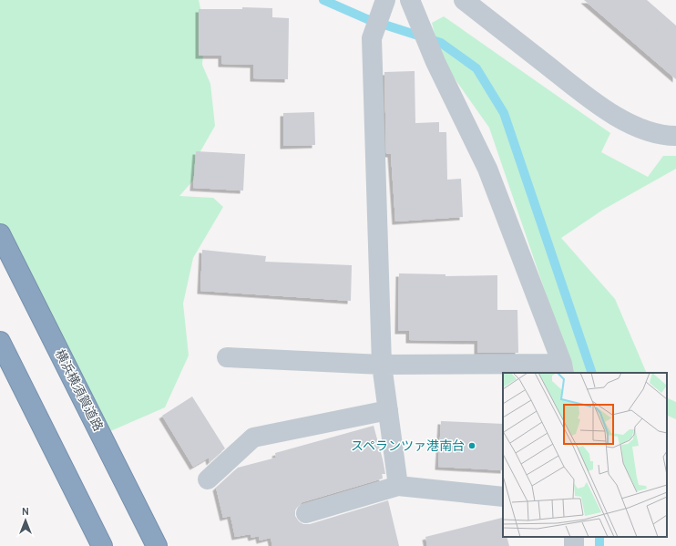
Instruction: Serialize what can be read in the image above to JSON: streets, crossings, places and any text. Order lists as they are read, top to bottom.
{
  "streets": {
    "highway": ["横浜横須賀道路"]
  },
  "places": ["スペランツァ港南台"],
  "north": "top"
}
